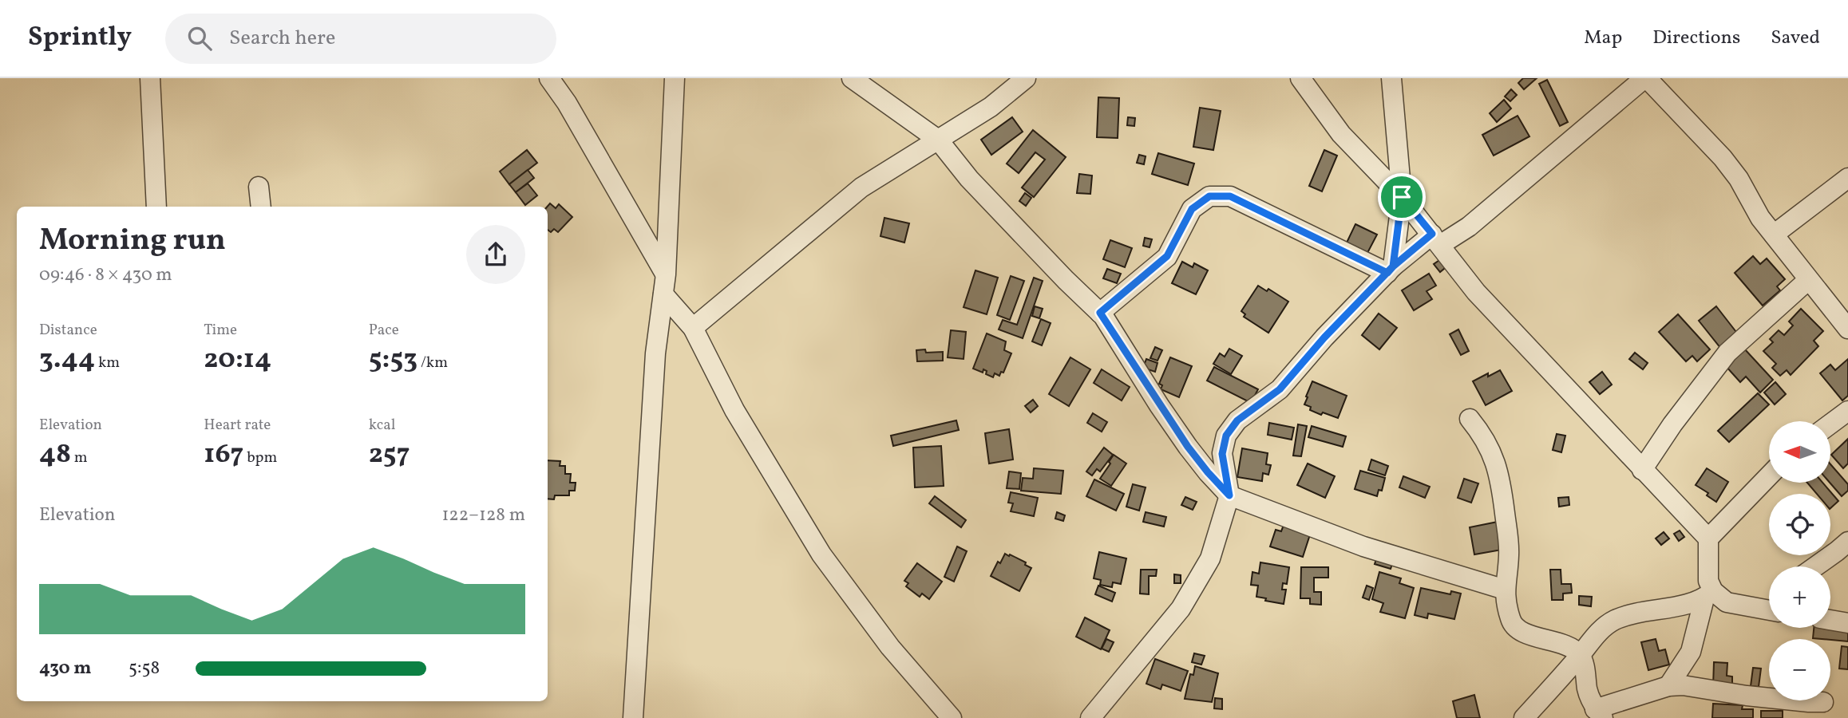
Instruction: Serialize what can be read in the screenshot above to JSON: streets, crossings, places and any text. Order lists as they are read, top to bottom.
{
  "north": "left",
  "page": {
    "header": "Sprintly",
    "search": "Search here",
    "nav": ["Map", "Directions", "Saved"],
    "heading": ["Morning run", "09:46 · 8 × 430 m"],
    "stats": [
      ["Distance", "3.44 km"],
      ["Time", "20:14"],
      ["Pace", "5:53 /km"],
      ["Elevation", "48 m"],
      ["Heart rate", "167 bpm"],
      ["kcal", "257"]
    ],
    "map_buttons": ["+", "−"],
    "chart": ["Elevation", "122–128 m"],
    "list": [
      {
        "name": "430 m",
        "note": "5:58"
      }
    ]
  }
}
